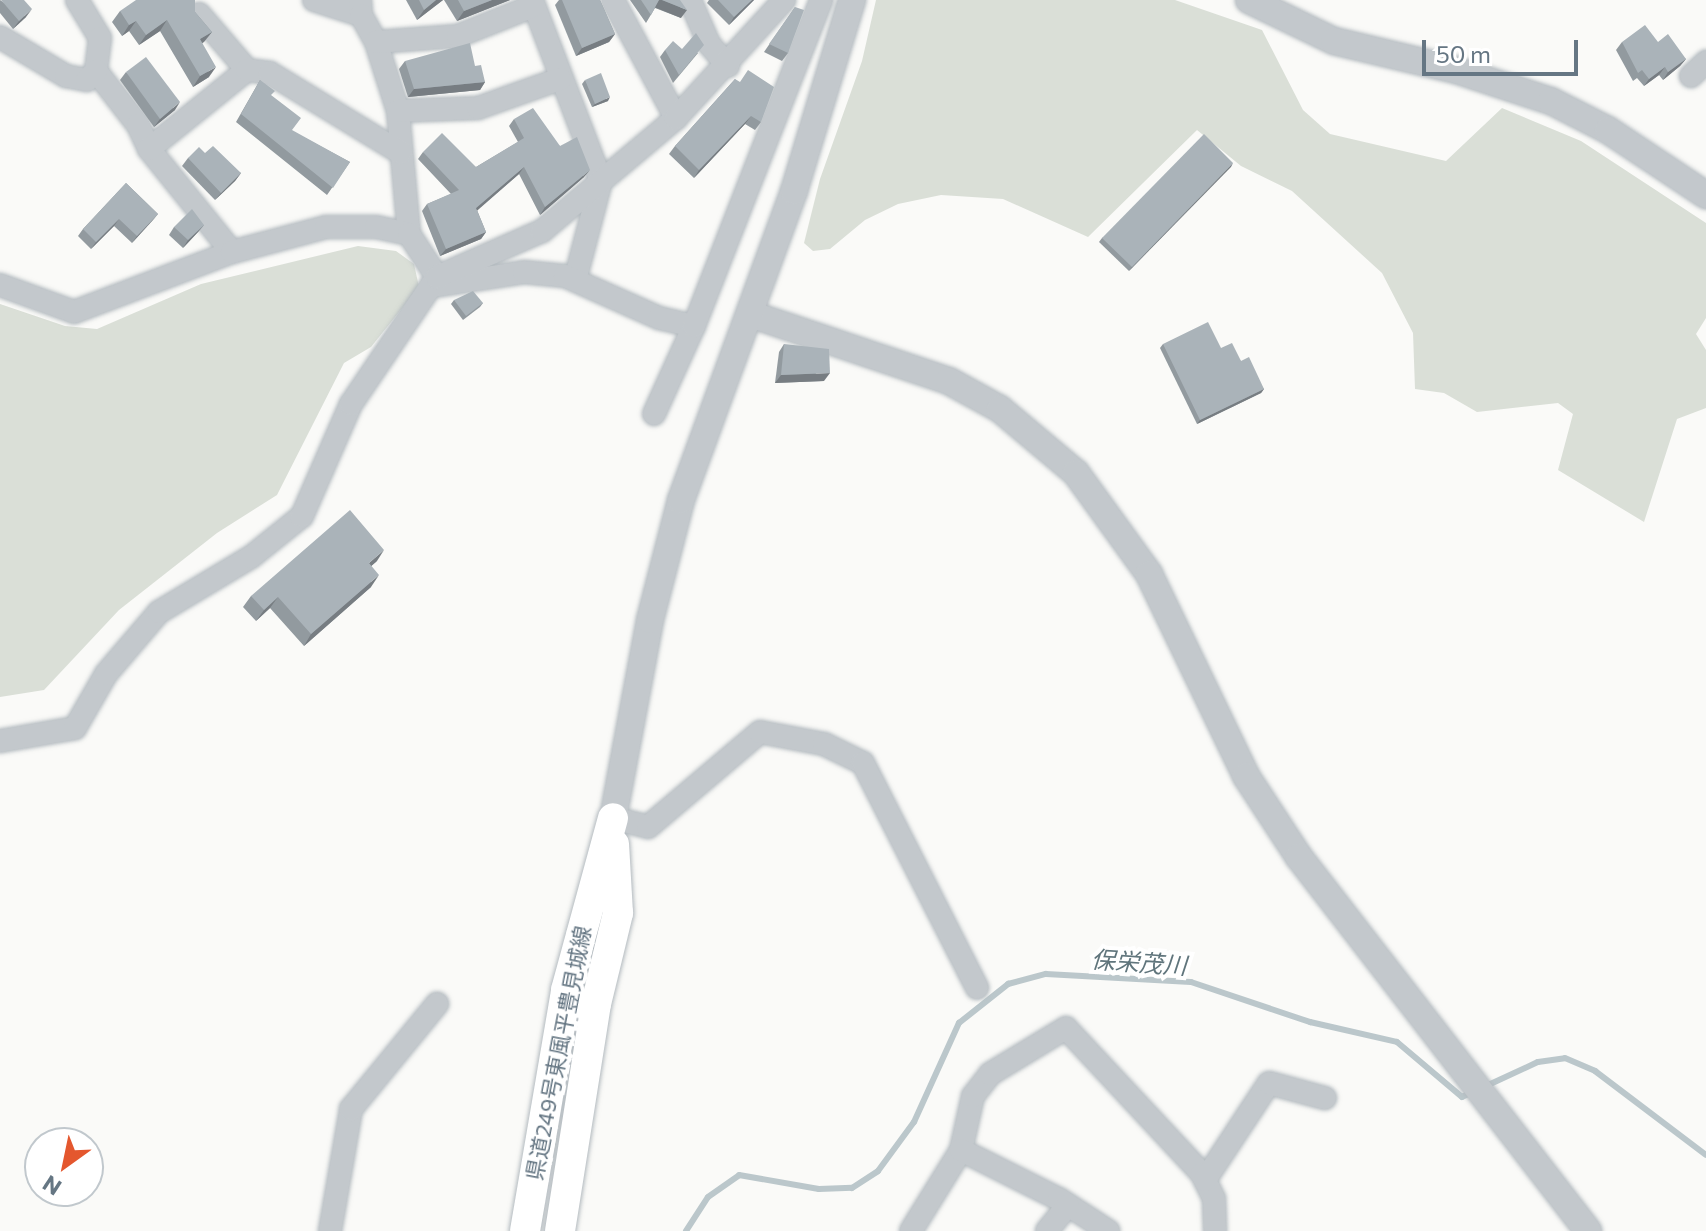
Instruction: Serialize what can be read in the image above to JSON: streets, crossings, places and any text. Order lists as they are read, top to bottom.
{
  "streets": {
    "main road": ["県道249号東風平豊見城線"]
  },
  "water": ["保栄茂川"],
  "scale_bar": "50 m",
  "north": "bottom left"
}
